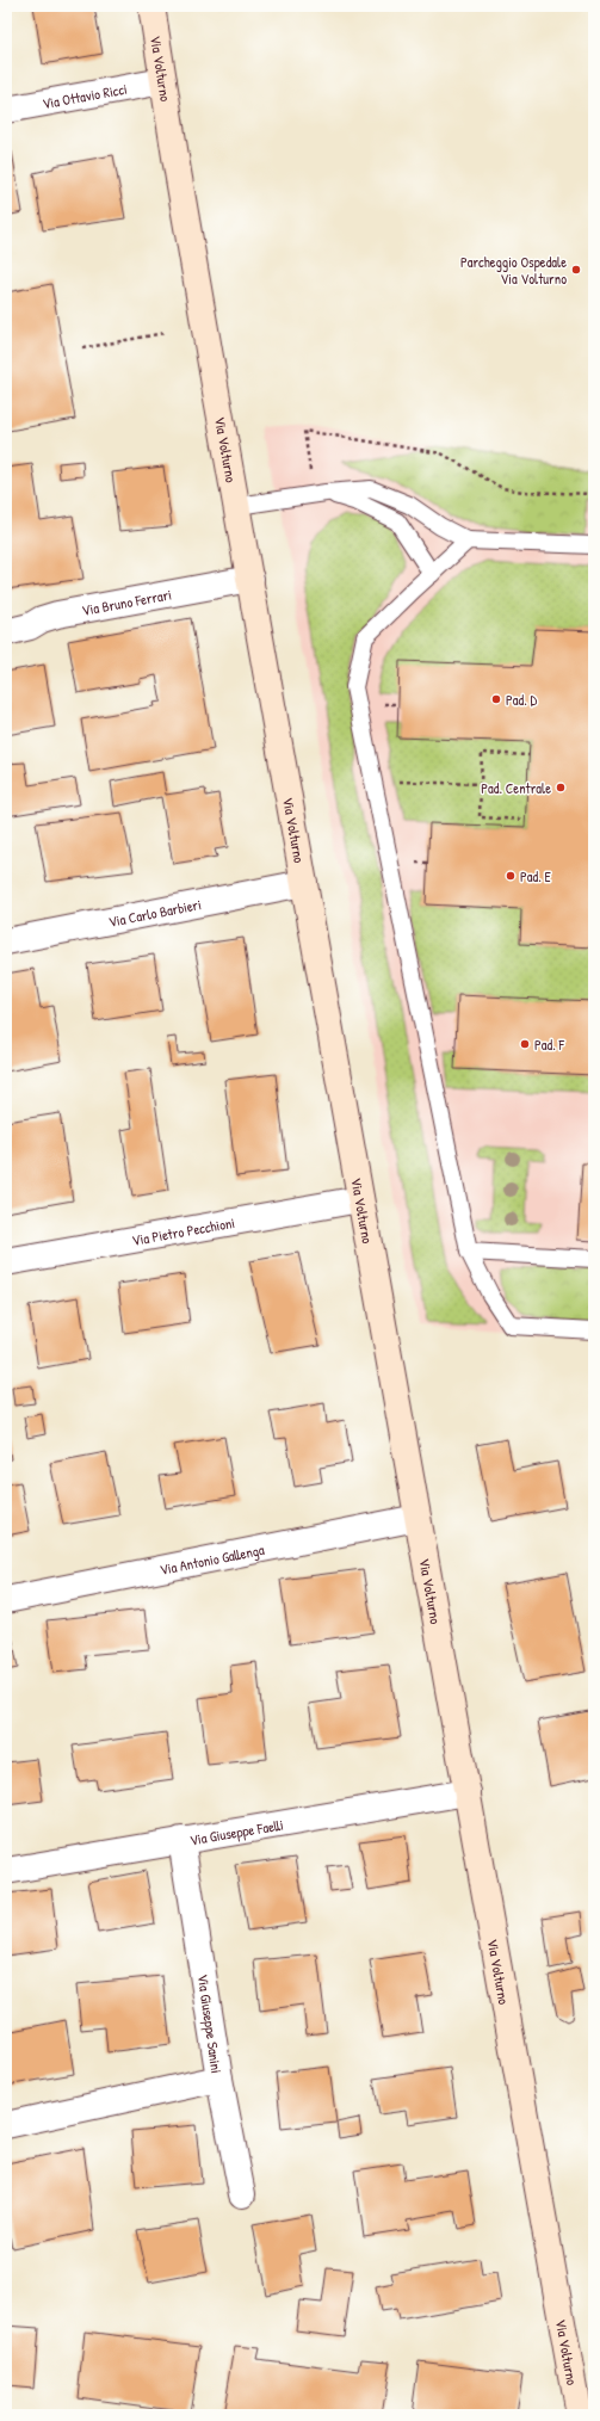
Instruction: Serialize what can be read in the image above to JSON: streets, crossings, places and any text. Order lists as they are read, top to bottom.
{
  "streets": {
    "street": [
      "Via Volturno",
      "Via Ottavio Ricci",
      "Via Bruno Ferrari",
      "Via Carlo Barbieri",
      "Via Pietro Pecchioni",
      "Via Antonio Gallenga",
      "Via Giuseppe Faelli",
      "Via Giuseppe Sanini"
    ]
  },
  "crossings": [
    ["Via Volturno", "Via Ottavio Ricci"],
    ["Via Volturno", "Via Bruno Ferrari"],
    ["Via Volturno", "Via Carlo Barbieri"],
    ["Via Volturno", "Via Pietro Pecchioni"],
    ["Via Volturno", "Via Antonio Gallenga"],
    ["Via Volturno", "Via Giuseppe Faelli"],
    ["Via Giuseppe Faelli", "Via Giuseppe Sanini"]
  ],
  "places": [
    "Parcheggio Ospedale Via Volturno",
    "Pad. D",
    "Pad. Centrale",
    "Pad. E",
    "Pad. F"
  ]
}
